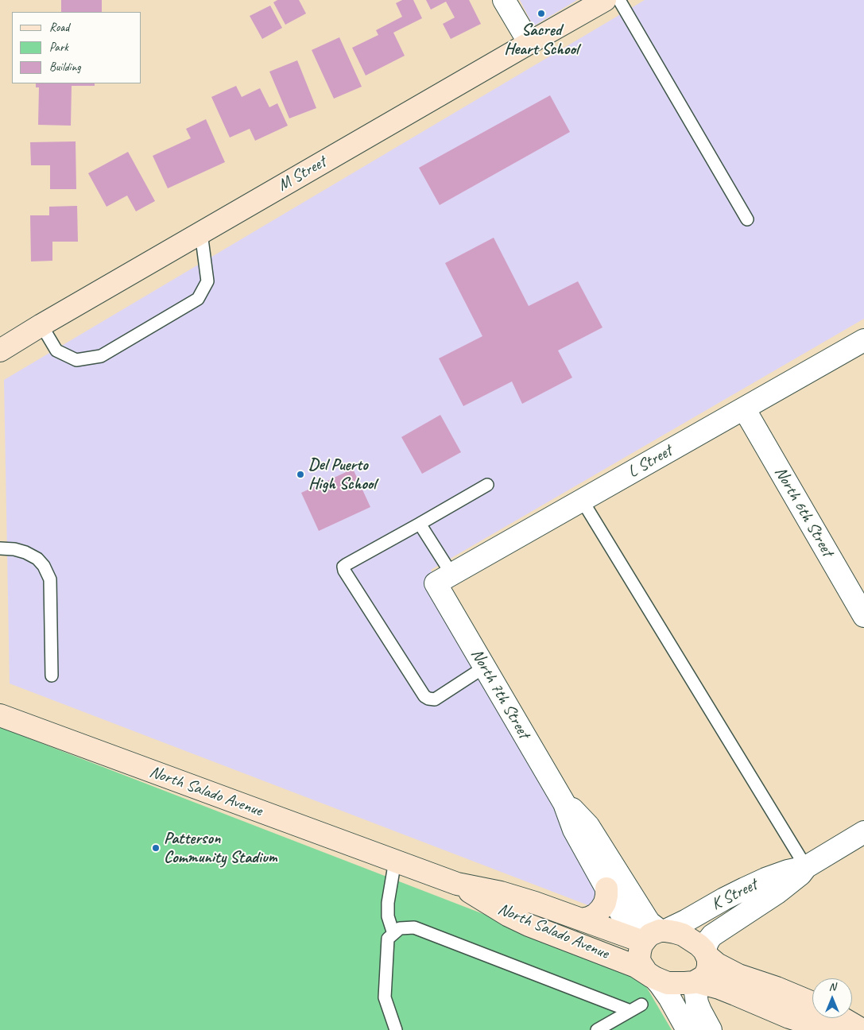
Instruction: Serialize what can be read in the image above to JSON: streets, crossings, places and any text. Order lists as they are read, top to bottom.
{
  "streets": {
    "main road": ["M Street", "North Salado Avenue"],
    "street": [
      "L Street",
      "North 6th Street",
      "North 7th Street",
      "K Street"
    ]
  },
  "crossings": [
    ["L Street", "North 6th Street"],
    ["L Street", "North 7th Street"],
    ["North 7th Street", "North Salado Avenue"],
    ["North 7th Street", "K Street"],
    ["North Salado Avenue", "K Street"]
  ],
  "places": ["Sacred Heart School", "Del Puerto High School", "Patterson Community Stadium"],
  "legend": ["Road", "Park", "Building"],
  "north": "top"
}
